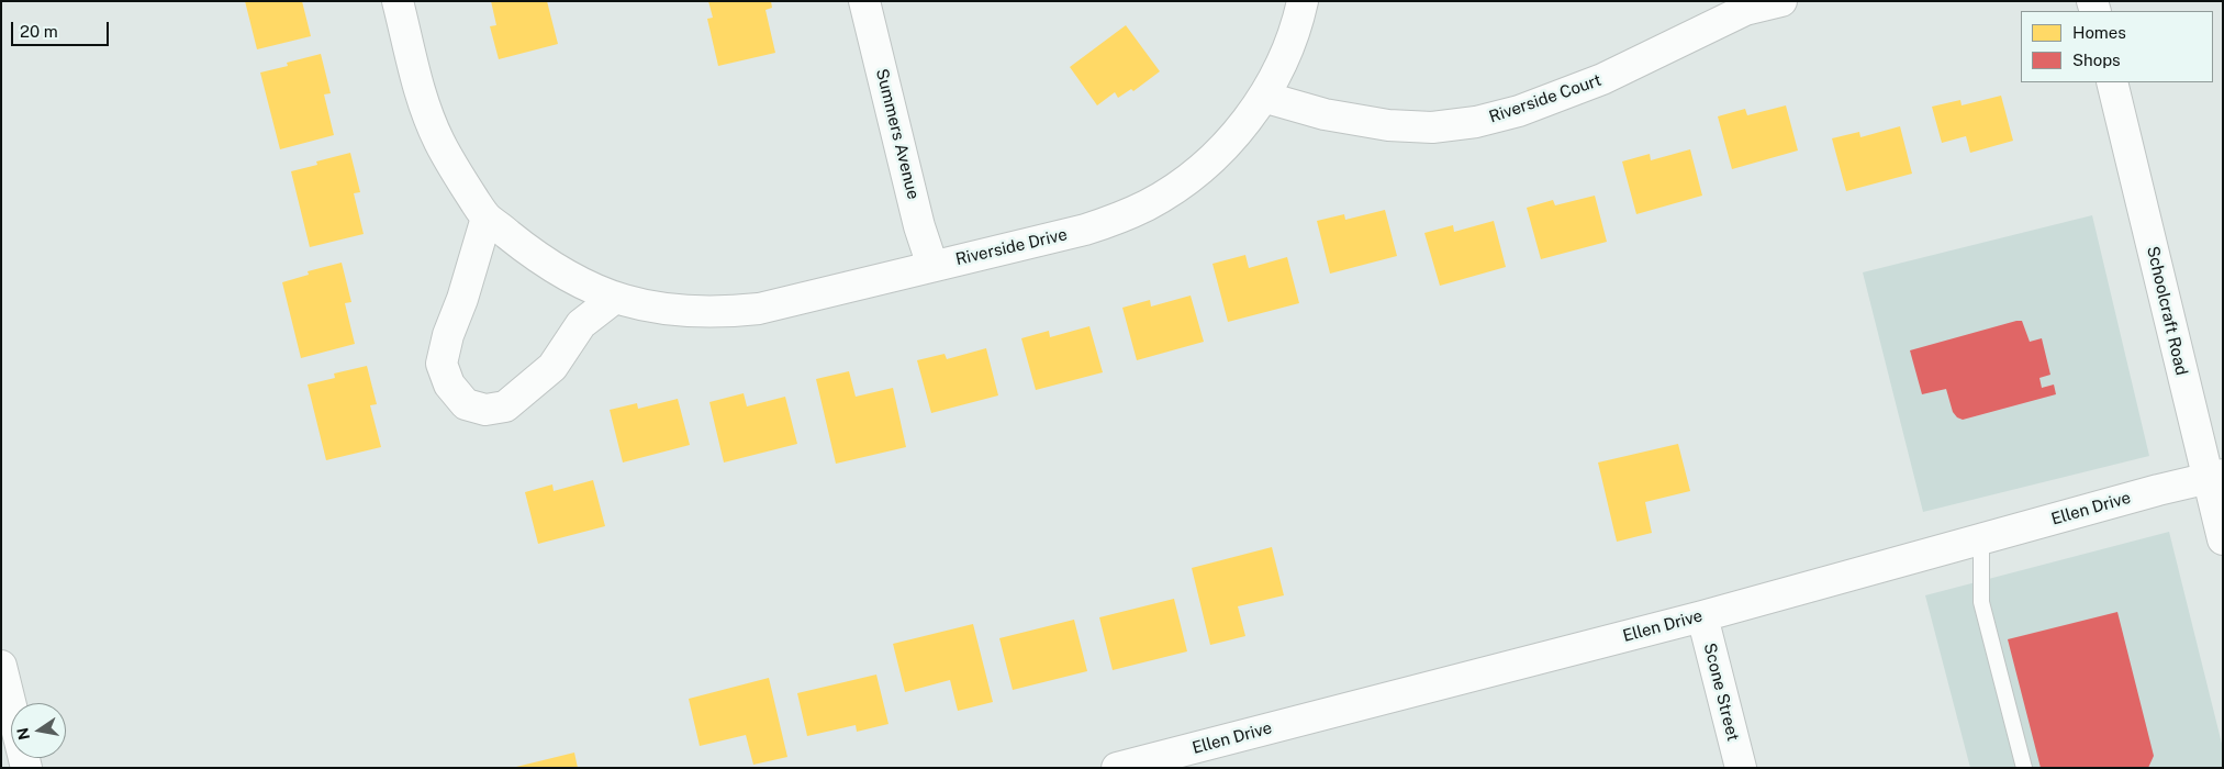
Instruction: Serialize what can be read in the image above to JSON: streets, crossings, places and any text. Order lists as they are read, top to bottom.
{
  "streets": {
    "street": [
      "Riverside Court",
      "Summers Avenue",
      "Riverside Drive",
      "Schoolcraft Road",
      "Ellen Drive",
      "Scone Street"
    ]
  },
  "crossings": [
    ["Riverside Court", "Riverside Drive"],
    ["Summers Avenue", "Riverside Drive"],
    ["Schoolcraft Road", "Ellen Drive"],
    ["Ellen Drive", "Scone Street"]
  ],
  "legend": ["Homes", "Shops"],
  "scale_bar": "20 m",
  "north": "left"
}
